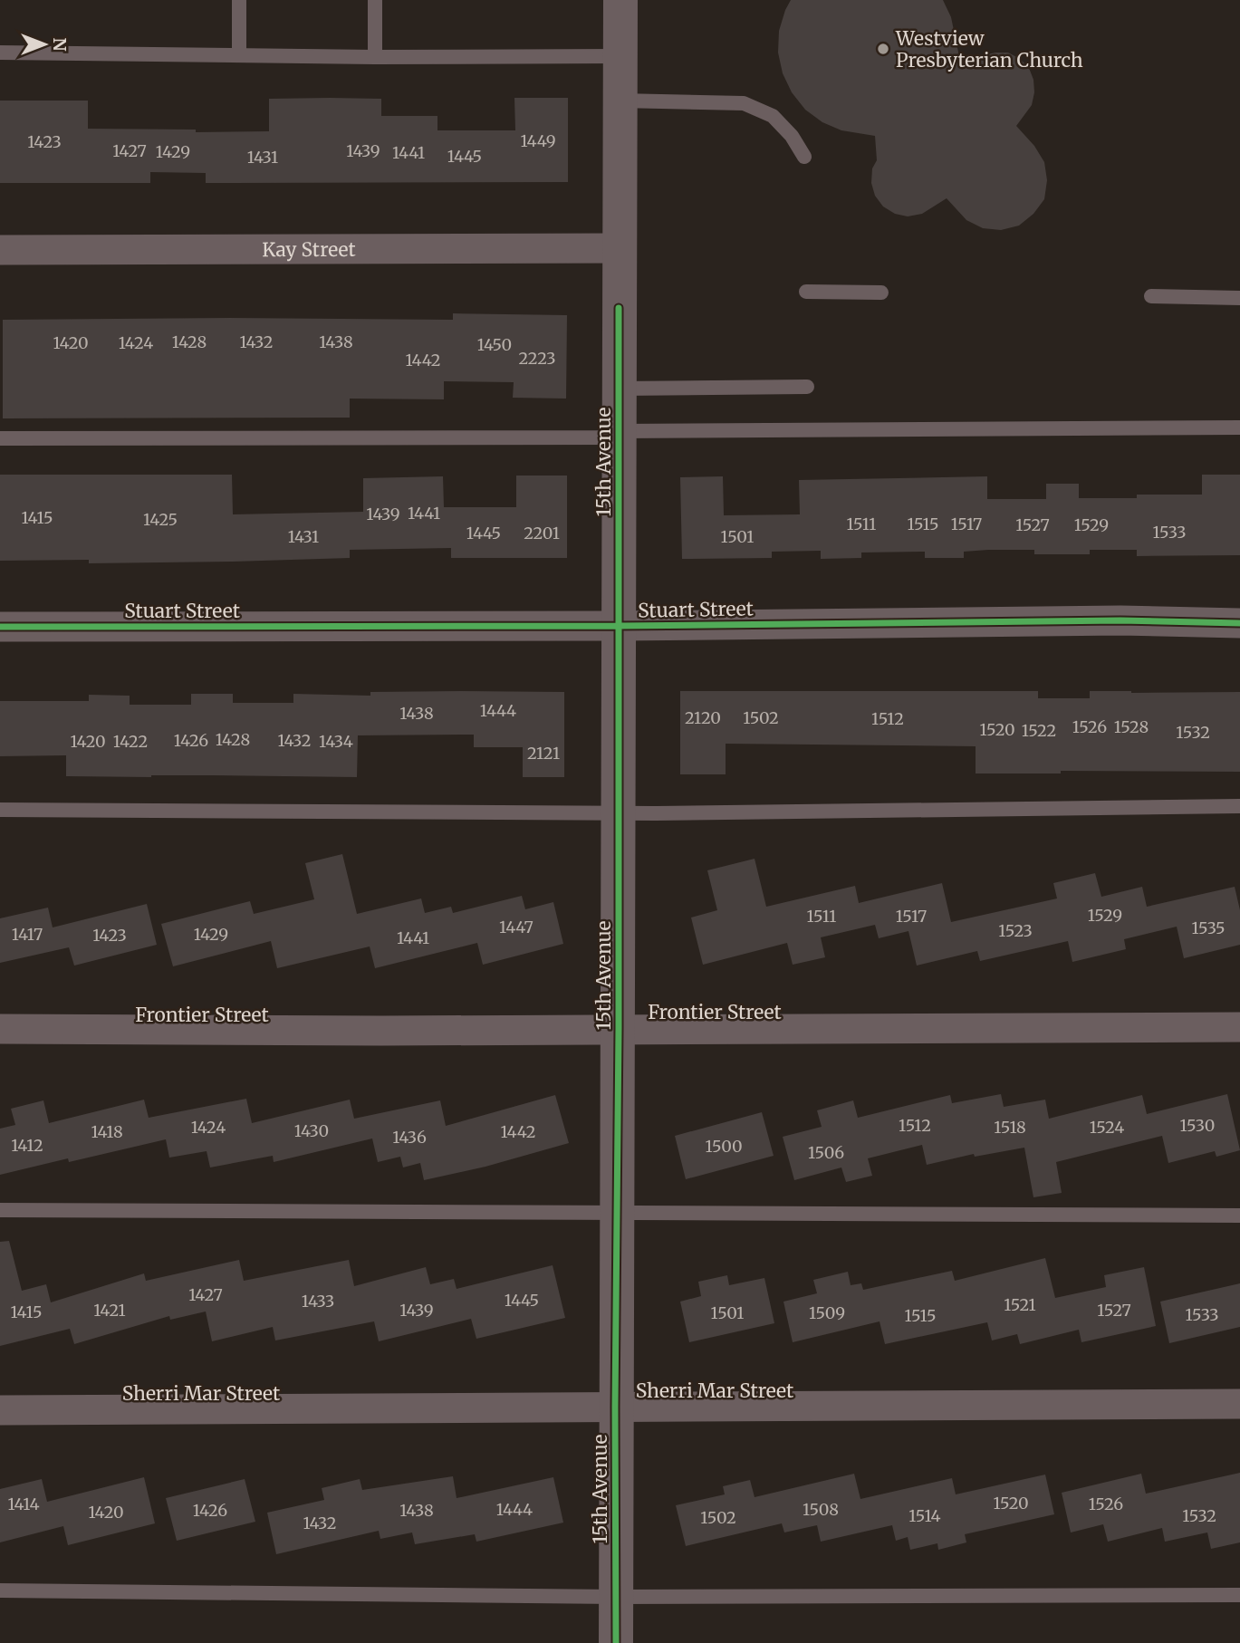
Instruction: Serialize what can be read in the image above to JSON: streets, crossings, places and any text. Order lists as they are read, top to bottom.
{
  "streets": {
    "street": [
      "Kay Street",
      "15th Avenue",
      "Stuart Street",
      "Frontier Street",
      "Sherri Mar Street"
    ]
  },
  "crossings": [
    ["Kay Street", "15th Avenue"],
    ["15th Avenue", "Stuart Street"],
    ["15th Avenue", "Frontier Street"],
    ["15th Avenue", "Sherri Mar Street"]
  ],
  "places": ["Westview Presbyterian Church"],
  "house_numbers": [
    "1449",
    "1423",
    "1427",
    "1439",
    "1429",
    "1441",
    "1445",
    "1431",
    "1428",
    "1432",
    "1438",
    "1420",
    "1424",
    "1450",
    "2223",
    "1442",
    "1441",
    "1439",
    "1415",
    "1425",
    "1511",
    "1515",
    "1517",
    "1527",
    "1529",
    "1533",
    "1445",
    "2201",
    "1431",
    "1501",
    "1444",
    "1438",
    "2120",
    "1502",
    "1512",
    "1526",
    "1528",
    "1520",
    "1522",
    "1532",
    "1428",
    "1426",
    "1432",
    "1420",
    "1422",
    "1434",
    "2121",
    "1529",
    "1511",
    "1517",
    "1447",
    "1535",
    "1523",
    "1417",
    "1429",
    "1423",
    "1441",
    "1512",
    "1530",
    "1424",
    "1518",
    "1524",
    "1430",
    "1418",
    "1442",
    "1436",
    "1412",
    "1500",
    "1506",
    "1427",
    "1445",
    "1433",
    "1521",
    "1421",
    "1439",
    "1527",
    "1415",
    "1501",
    "1509",
    "1533",
    "1515",
    "1520",
    "1414",
    "1526",
    "1444",
    "1508",
    "1426",
    "1438",
    "1420",
    "1514",
    "1532",
    "1502",
    "1432"
  ],
  "north": "right"
}
